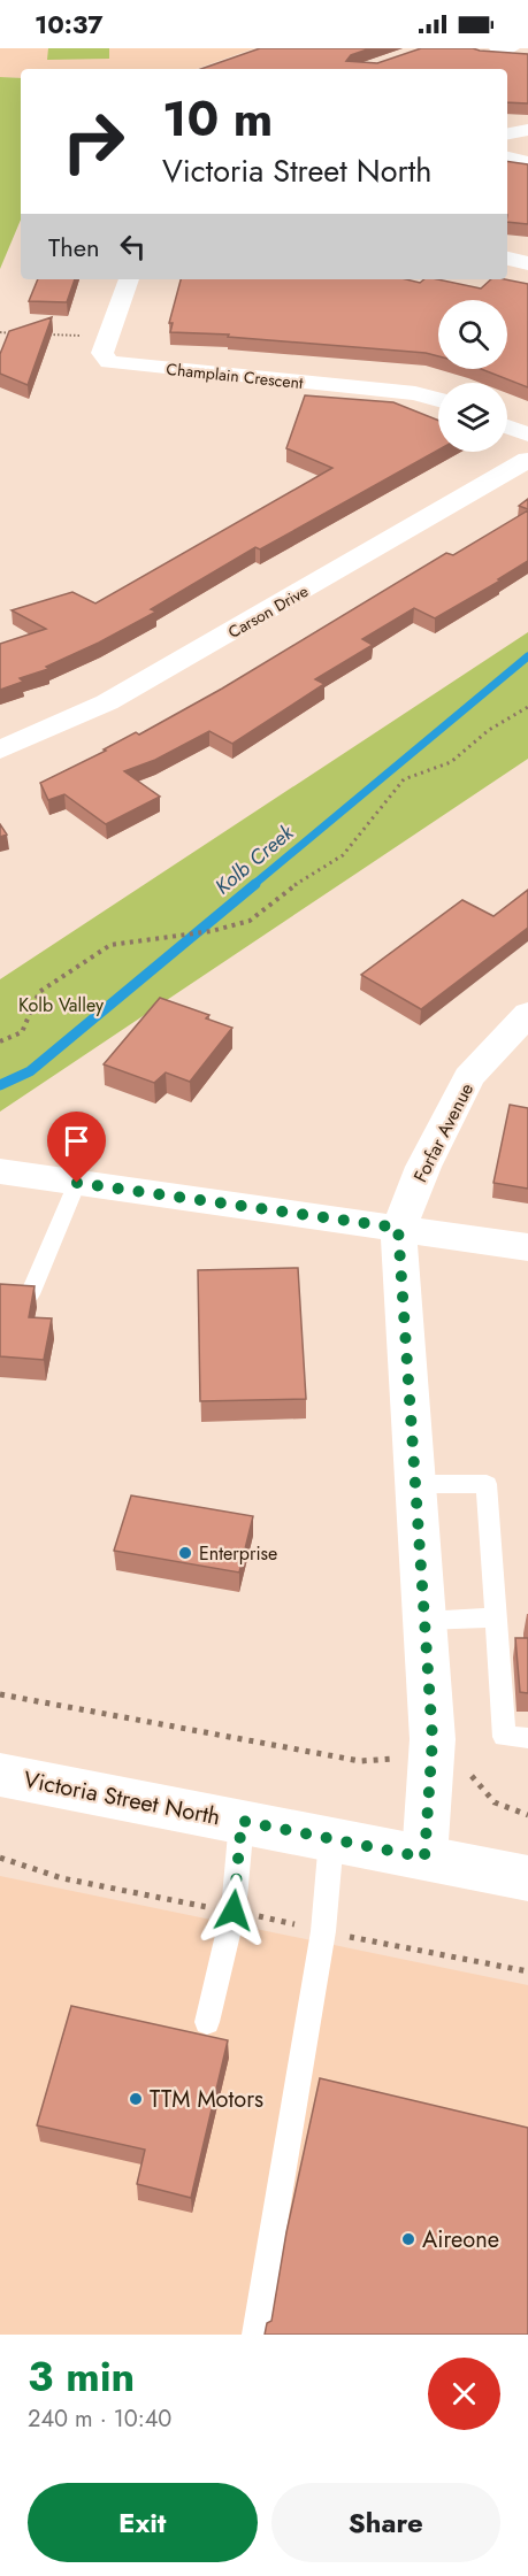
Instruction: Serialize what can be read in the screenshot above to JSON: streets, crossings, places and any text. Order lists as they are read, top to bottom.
{
  "streets": {
    "main road": ["Victoria Street North"],
    "street": ["Champlain Crescent", "Carson Drive", "Forfar Avenue"]
  },
  "crossings": [
    ["Forfar Avenue", "Victoria Street North"]
  ],
  "water": ["Kolb Creek"],
  "parks": ["Kolb Valley"],
  "places": ["Enterprise", "TTM Motors", "Aireone"],
  "page": {
    "status": "10:37",
    "turn": ["10 m", "Victoria Street North"],
    "then": "Then",
    "heading": ["3 min", "240 m · 10:40"],
    "buttons": ["Exit", "Share"]
  }
}
